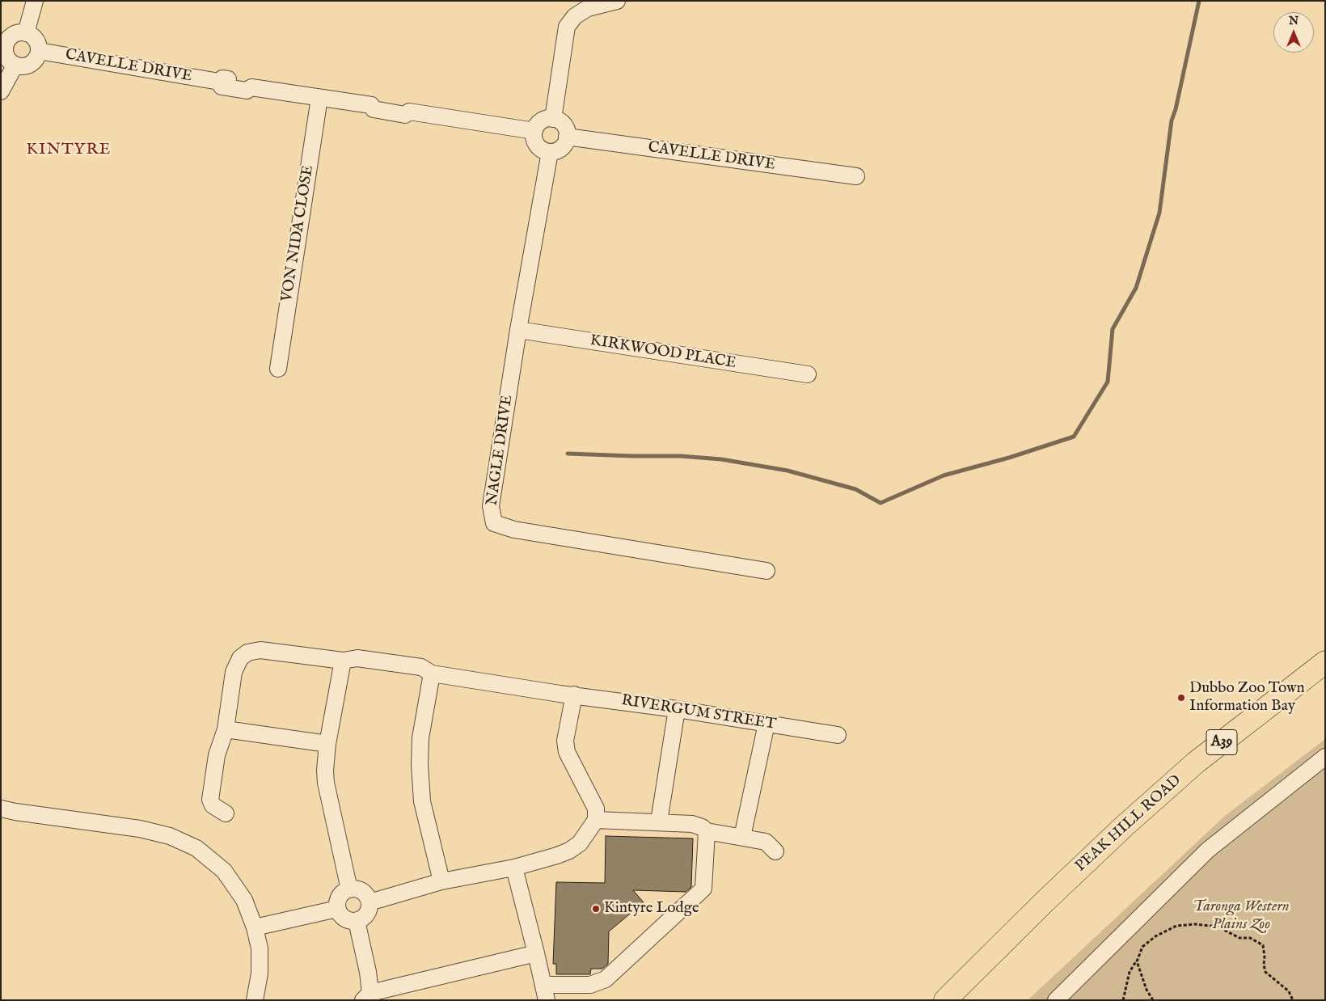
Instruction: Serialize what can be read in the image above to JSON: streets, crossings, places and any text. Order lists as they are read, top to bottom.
{
  "streets": {
    "highway": ["A39", "PEAK HILL ROAD"],
    "street": [
      "CAVELLE DRIVE",
      "VON NIDA CLOSE",
      "KIRKWOOD PLACE",
      "NAGLE DRIVE",
      "RIVERGUM STREET"
    ]
  },
  "crossings": [
    ["CAVELLE DRIVE", "VON NIDA CLOSE"],
    ["CAVELLE DRIVE", "NAGLE DRIVE"],
    ["KIRKWOOD PLACE", "NAGLE DRIVE"]
  ],
  "districts": ["KINTYRE"],
  "parks": ["Taronga Western Plains Zoo"],
  "places": ["Dubbo Zoo Town Information Bay", "Kintyre Lodge"],
  "north": "top"
}
